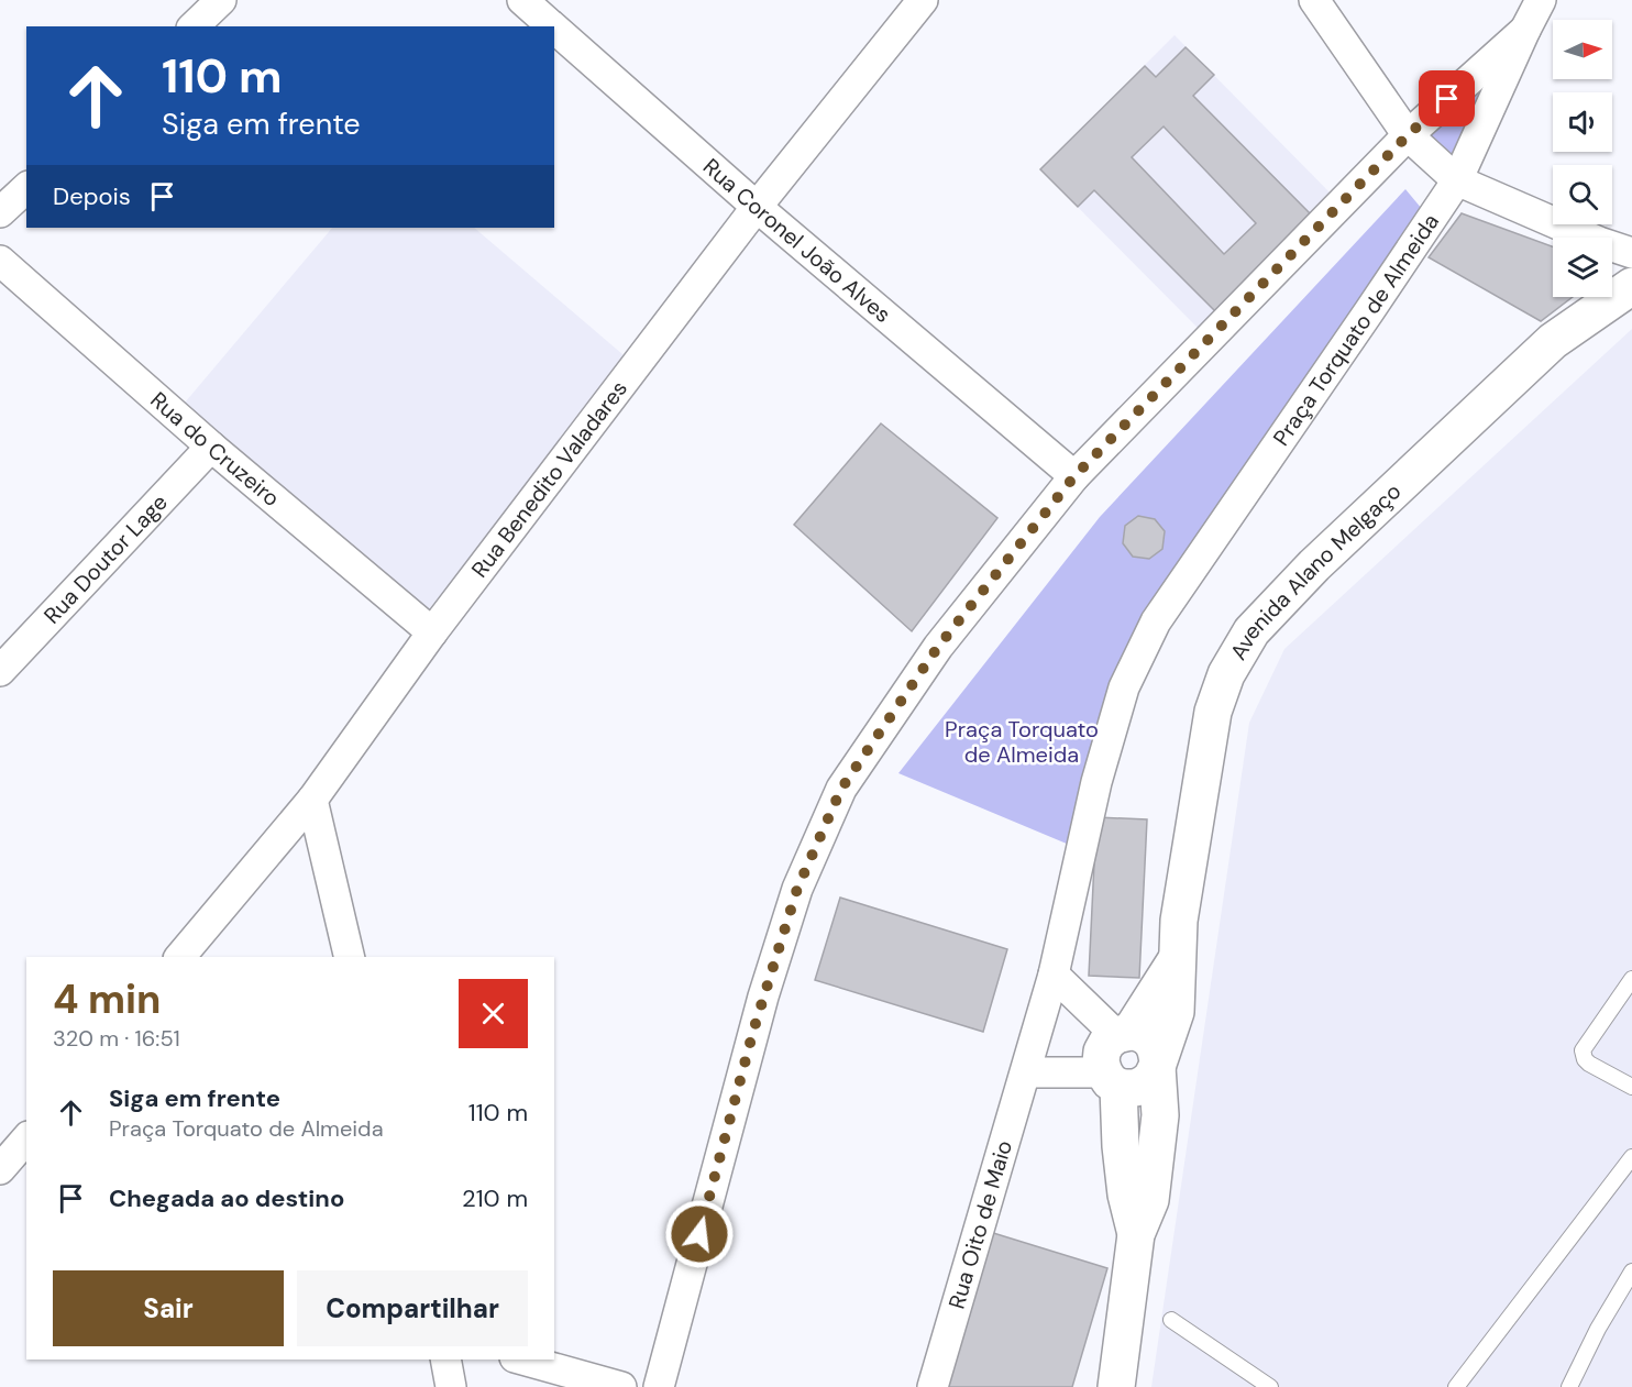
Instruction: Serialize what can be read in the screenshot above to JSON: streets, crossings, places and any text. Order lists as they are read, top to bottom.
{
  "streets": {
    "street": [
      "Rua Coronel João Alves",
      "Praça Torquato de Almeida",
      "Rua do Cruzeiro",
      "Rua Benedito Valadares",
      "Rua Doutor Lage",
      "Avenida Alano Melgaço",
      "Rua Oito de Maio"
    ]
  },
  "crossings": [
    ["Rua Coronel João Alves", "Rua Benedito Valadares"],
    ["Praça Torquato de Almeida", "Rua Oito de Maio"],
    ["Rua do Cruzeiro", "Rua Benedito Valadares"],
    ["Rua do Cruzeiro", "Rua Doutor Lage"]
  ],
  "parks": ["Praça Torquato de Almeida"],
  "north": "right",
  "page": {
    "turn": ["110 m", "Siga em frente"],
    "then": "Depois",
    "heading": ["4 min", "320 m · 16:51"],
    "list": [
      {
        "name": "Siga em frente",
        "note": "Praça Torquato de Almeida",
        "value": "110 m"
      },
      {
        "name": "Chegada ao destino",
        "value": "210 m"
      }
    ],
    "buttons": ["Sair", "Compartilhar"]
  }
}
